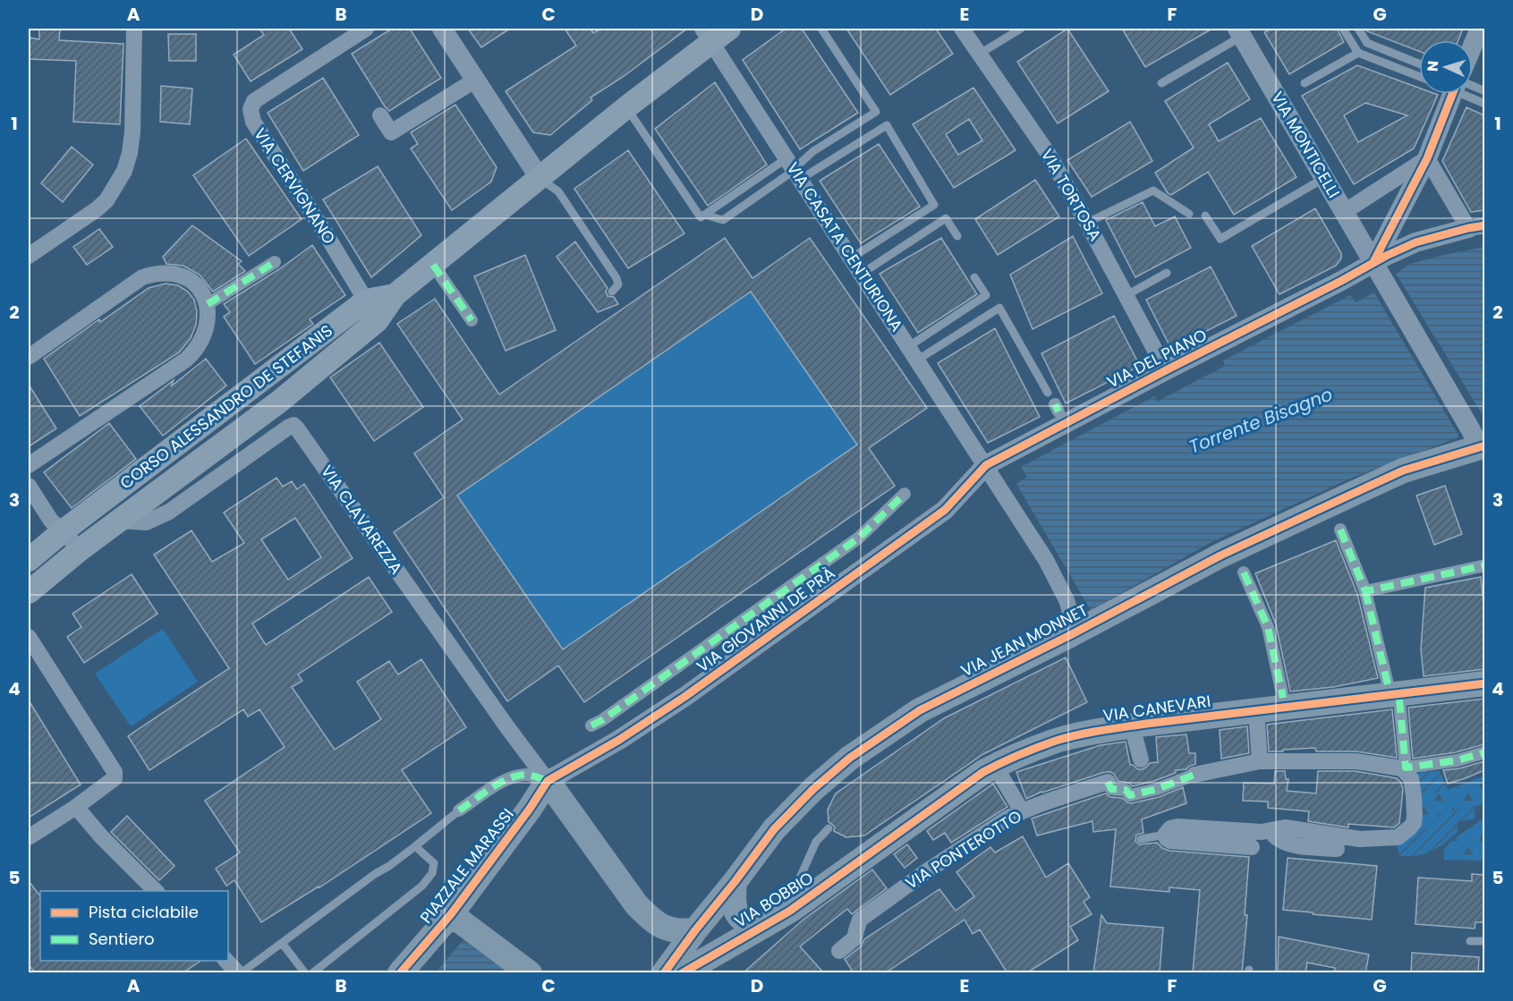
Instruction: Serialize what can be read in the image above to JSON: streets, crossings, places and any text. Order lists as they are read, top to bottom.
{
  "streets": {
    "main road": [
      "CORSO ALESSANDRO DE STEFANIS",
      "VIA JEAN MONNET",
      "VIA CANEVARI",
      "PIAZZALE MARASSI",
      "VIA BOBBIO"
    ],
    "street": [
      "VIA MONTICELLI",
      "VIA CERVIGNANO",
      "VIA TORTOSA",
      "VIA CASATA CENTURIONA",
      "VIA DEL PIANO",
      "VIA CLAVAREZZA",
      "VIA GIOVANNI DE PRÀ",
      "VIA PONTEROTTO"
    ]
  },
  "crossings": [
    ["VIA MONTICELLI", "VIA DEL PIANO"],
    ["VIA MONTICELLI", "VIA JEAN MONNET"],
    ["VIA CERVIGNANO", "CORSO ALESSANDRO DE STEFANIS"],
    ["VIA TORTOSA", "VIA DEL PIANO"],
    ["VIA CASATA CENTURIONA", "VIA DEL PIANO"],
    ["VIA CASATA CENTURIONA", "CORSO ALESSANDRO DE STEFANIS"],
    ["VIA CASATA CENTURIONA", "VIA GIOVANNI DE PRÀ"],
    ["VIA CASATA CENTURIONA", "VIA JEAN MONNET"],
    ["VIA DEL PIANO", "VIA GIOVANNI DE PRÀ"],
    ["CORSO ALESSANDRO DE STEFANIS", "VIA CLAVAREZZA"],
    ["VIA CLAVAREZZA", "VIA GIOVANNI DE PRÀ"],
    ["VIA CLAVAREZZA", "PIAZZALE MARASSI"],
    ["VIA GIOVANNI DE PRÀ", "PIAZZALE MARASSI"],
    ["VIA CANEVARI", "VIA BOBBIO"]
  ],
  "water": ["Torrente Bisagno"],
  "legend": ["Pista ciclabile", "Sentiero"],
  "north": "left",
  "grid": {
    "columns": [
      "A",
      "B",
      "C",
      "D",
      "E",
      "F",
      "G"
    ],
    "rows": [
      "1",
      "2",
      "3",
      "4",
      "5"
    ]
  }
}
